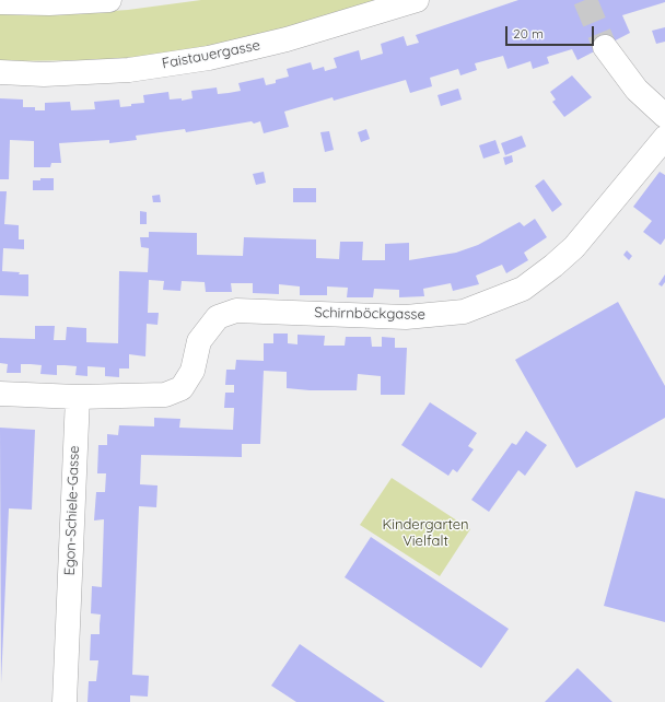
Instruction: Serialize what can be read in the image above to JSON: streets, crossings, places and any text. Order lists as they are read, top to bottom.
{
  "streets": {
    "street": ["Faistauergasse", "Schirnböckgasse", "Egon-Schiele-Gasse"]
  },
  "crossings": [
    ["Schirnböckgasse", "Egon-Schiele-Gasse"]
  ],
  "parks": ["Kindergarten Vielfalt"],
  "scale_bar": "20 m"
}
